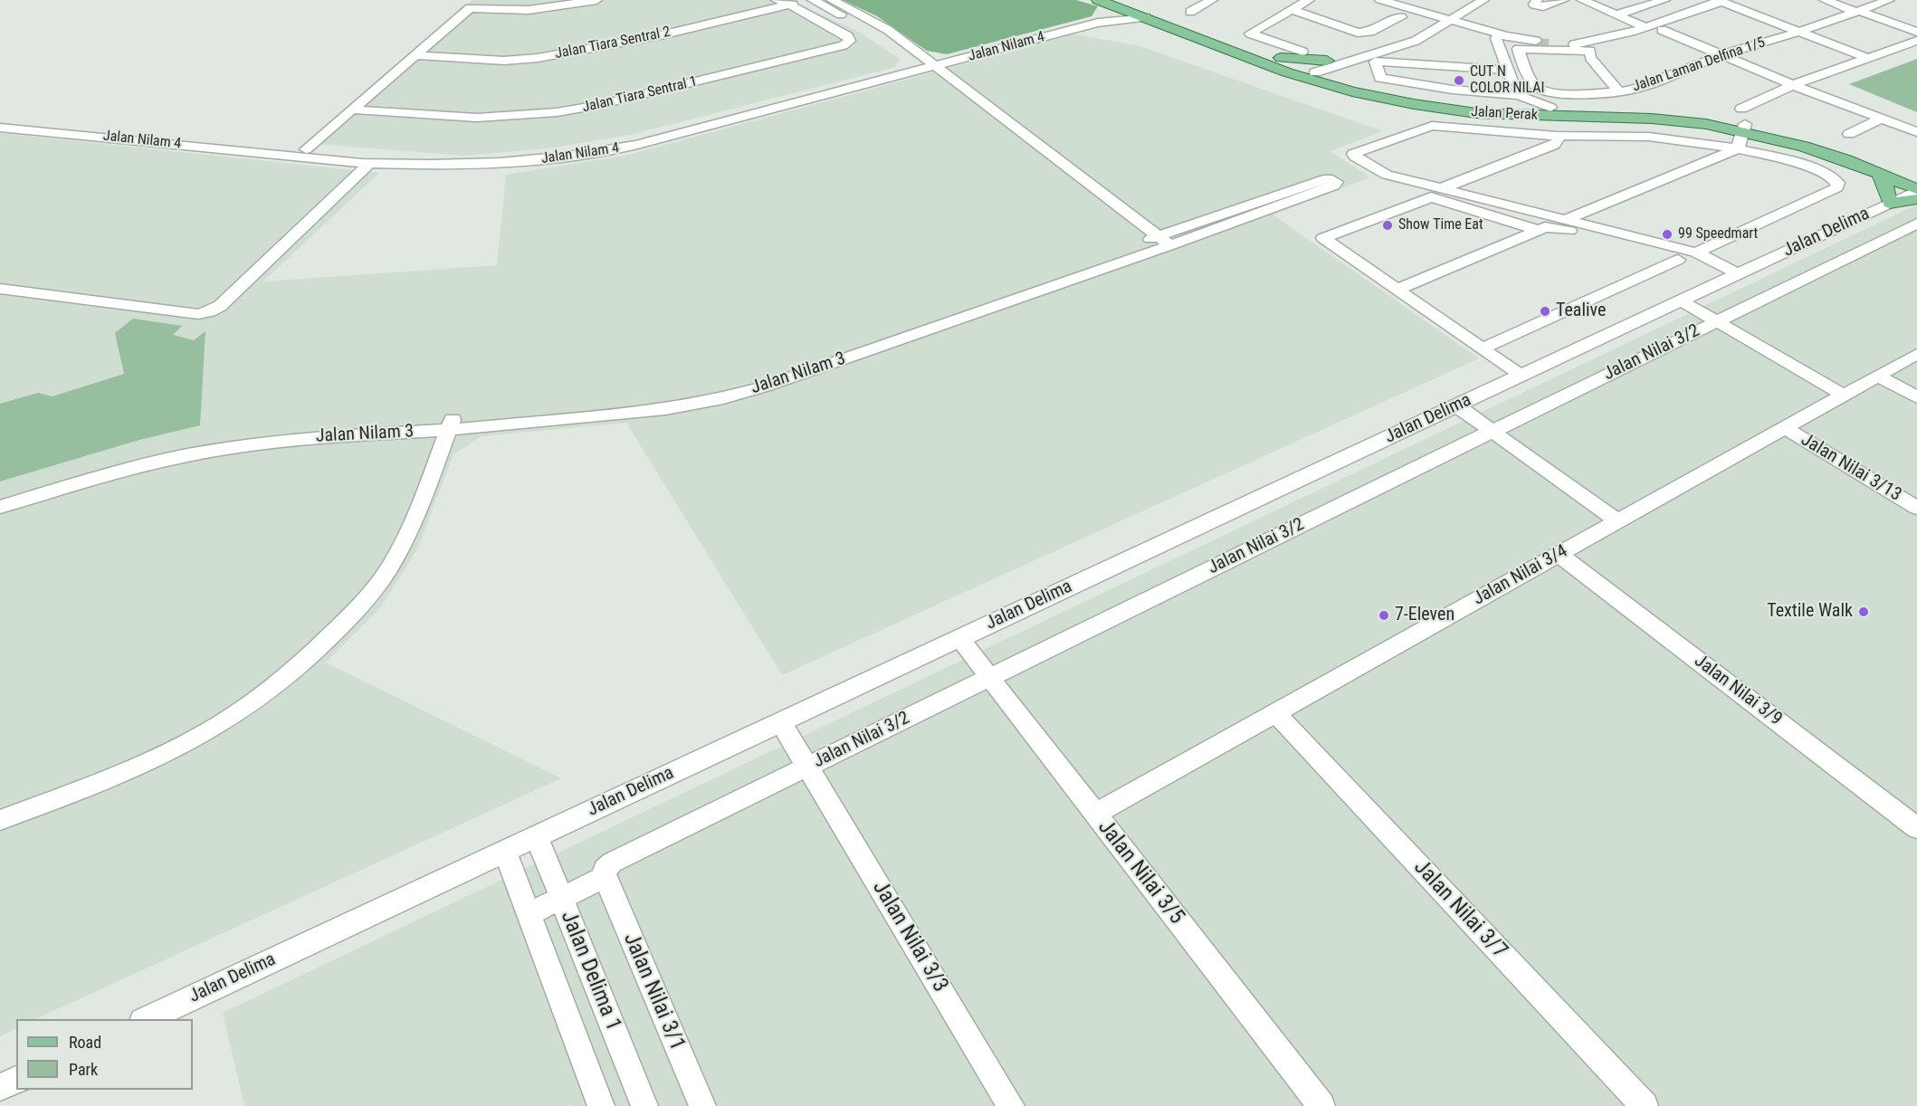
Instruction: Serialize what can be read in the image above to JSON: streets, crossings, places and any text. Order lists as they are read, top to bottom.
{
  "streets": {
    "main road": ["Jalan Perak"],
    "street": [
      "Jalan Tiara Sentral 2",
      "Jalan Nilam 4",
      "Jalan Laman Delfina 1/5",
      "Jalan Tiara Sentral 1",
      "Jalan Delima",
      "Jalan Nilai 3/2",
      "Jalan Nilam 3",
      "Jalan Nilai 3/13",
      "Jalan Nilai 3/4",
      "Jalan Nilai 3/9",
      "Jalan Nilai 3/5",
      "Jalan Nilai 3/7",
      "Jalan Nilai 3/3",
      "Jalan Delima 1",
      "Jalan Nilai 3/1"
    ]
  },
  "crossings": [
    ["Jalan Tiara Sentral 2", "Jalan Tiara Sentral 1"],
    ["Jalan Nilam 4", "Jalan Perak"],
    ["Jalan Perak", "Jalan Delima"],
    ["Jalan Delima", "Jalan Nilai 3/5"],
    ["Jalan Delima", "Jalan Nilai 3/3"],
    ["Jalan Delima", "Jalan Delima 1"],
    ["Jalan Nilai 3/2", "Jalan Nilai 3/5"],
    ["Jalan Nilai 3/2", "Jalan Nilai 3/3"],
    ["Jalan Nilai 3/2", "Jalan Nilai 3/1"],
    ["Jalan Nilai 3/13", "Jalan Nilai 3/4"],
    ["Jalan Nilai 3/4", "Jalan Nilai 3/9"],
    ["Jalan Nilai 3/4", "Jalan Nilai 3/5"],
    ["Jalan Nilai 3/4", "Jalan Nilai 3/7"]
  ],
  "places": [
    "CUT N COLOR NILAI",
    "Show Time Eat",
    "99 Speedmart",
    "Tealive",
    "Textile Walk",
    "7-Eleven"
  ],
  "legend": ["Road", "Park"]
}
